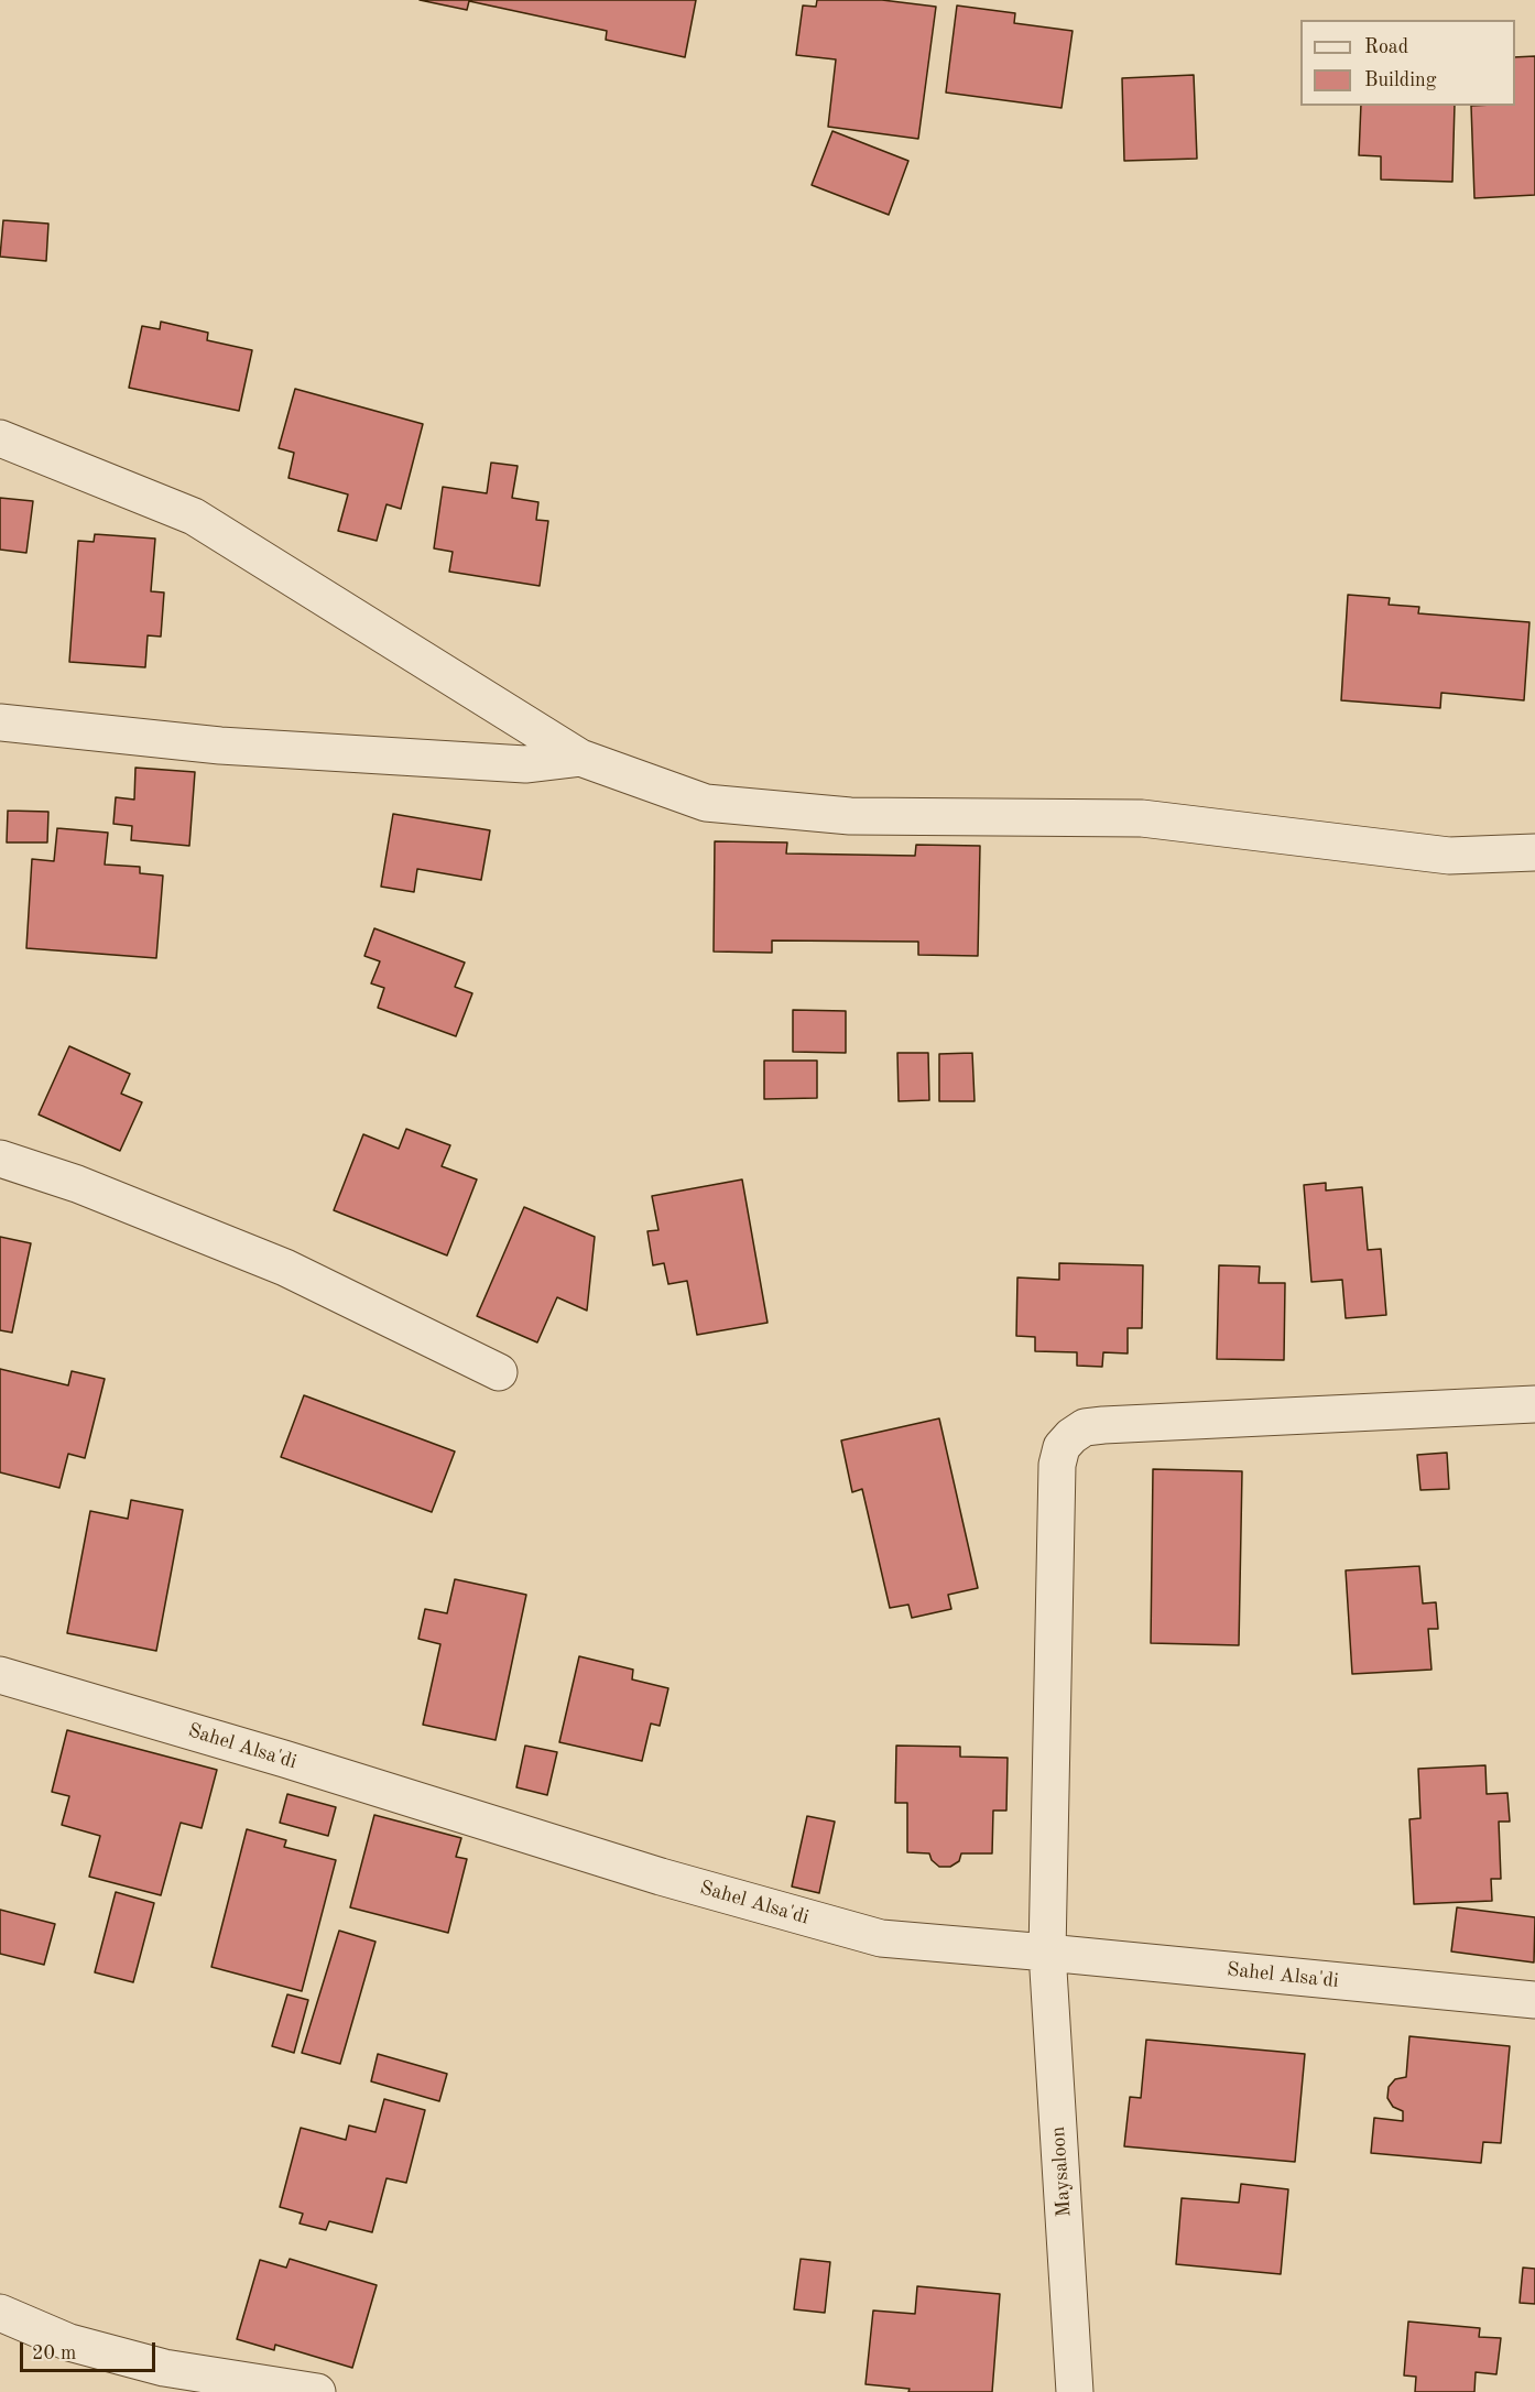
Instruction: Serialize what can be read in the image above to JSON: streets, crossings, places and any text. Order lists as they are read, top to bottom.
{
  "streets": {
    "street": ["Sahel Alsa'di", "Maysaloon"]
  },
  "crossings": [
    ["Sahel Alsa'di", "Maysaloon"]
  ],
  "legend": ["Road", "Building"],
  "scale_bar": "20 m"
}
